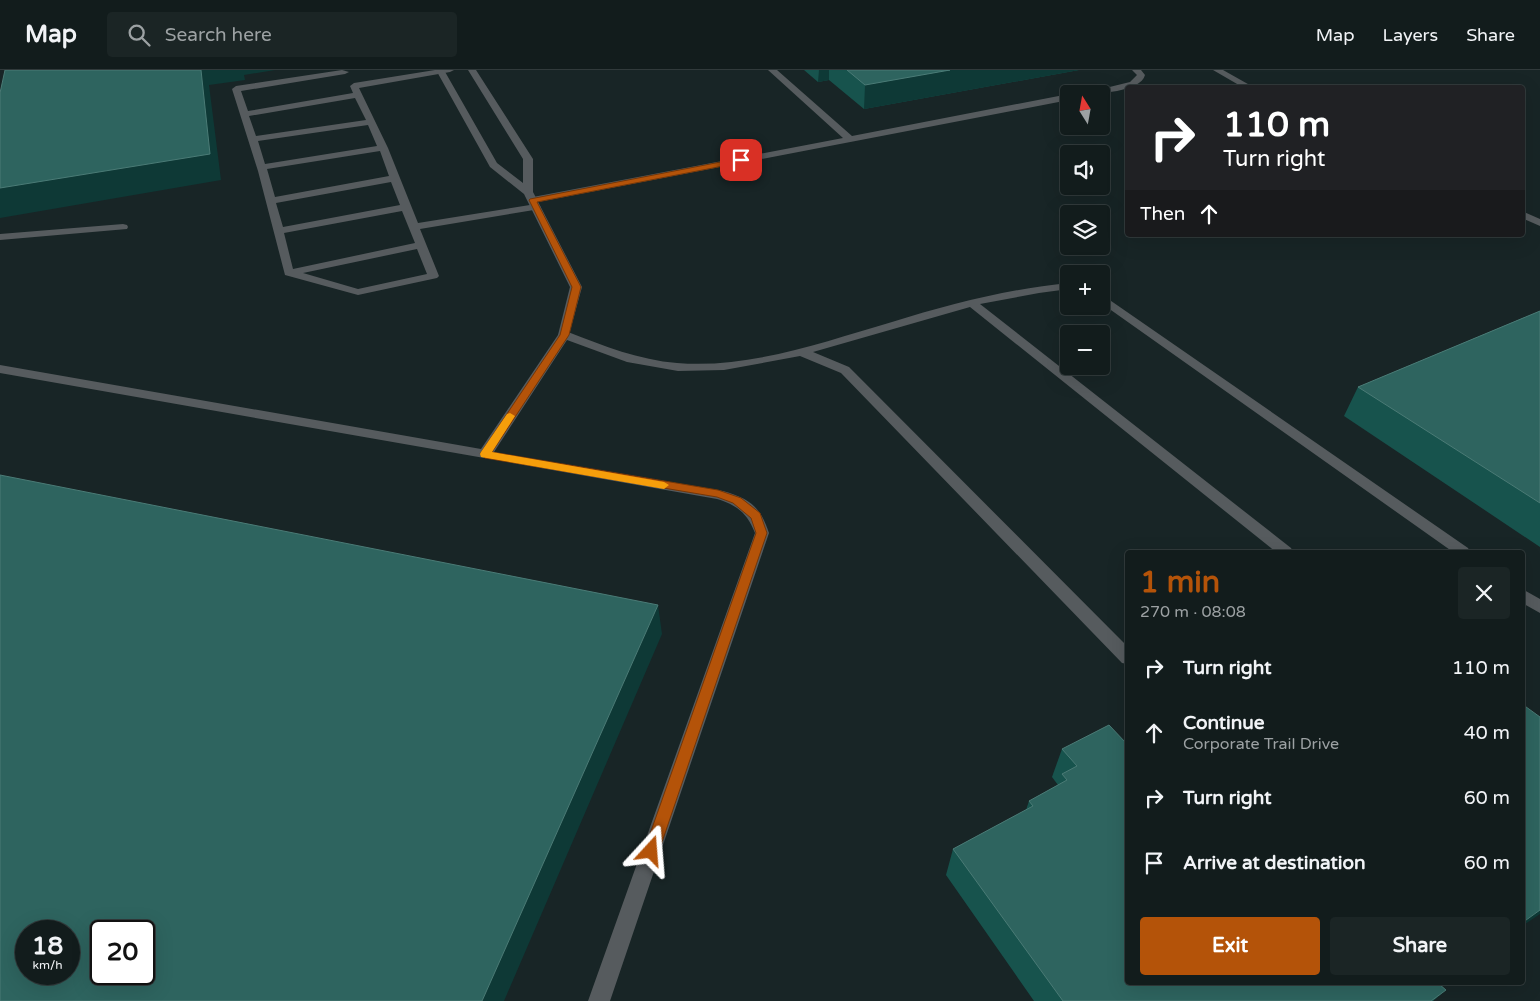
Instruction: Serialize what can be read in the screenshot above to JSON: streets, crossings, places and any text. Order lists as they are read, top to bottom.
{
  "north": "top",
  "page": {
    "header": "Map",
    "search": "Search here",
    "nav": ["Map", "Layers", "Share"],
    "map_buttons": ["+", "−"],
    "turn": ["110 m", "Turn right"],
    "then": "Then",
    "heading": ["1 min", "270 m · 08:08"],
    "list": [
      {
        "name": "Turn right",
        "value": "110 m"
      },
      {
        "name": "Continue",
        "note": "Corporate Trail Drive",
        "value": "40 m"
      },
      {
        "name": "Turn right",
        "value": "60 m"
      },
      {
        "name": "Arrive at destination",
        "value": "60 m"
      }
    ],
    "buttons": ["Exit", "Share"],
    "speed": "18 km/h",
    "limit": "20"
  }
}
